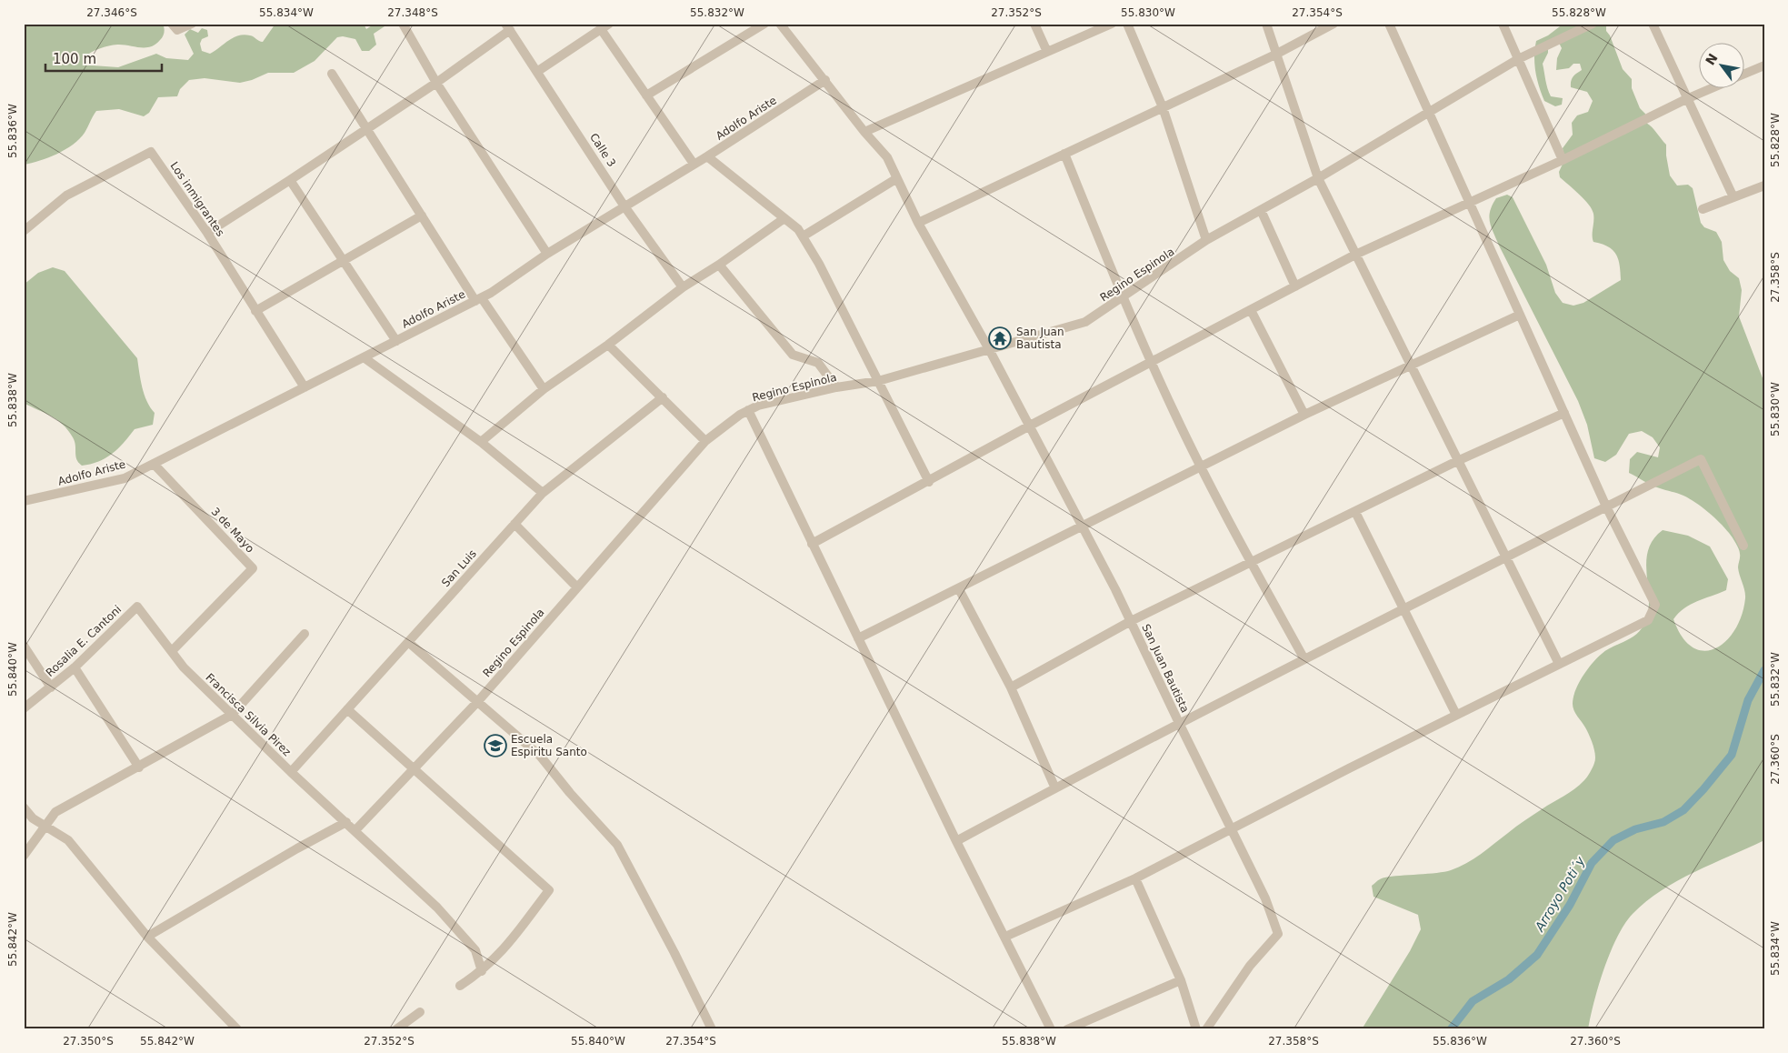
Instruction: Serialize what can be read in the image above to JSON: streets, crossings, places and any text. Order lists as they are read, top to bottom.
{
  "streets": {
    "street": [
      "Adolfo Ariste",
      "Calle 3",
      "Los inmigrantes",
      "Regino Espinola",
      "3 de Mayo",
      "San Luis",
      "Rosalia E. Cantoni",
      "San Juan Bautista",
      "Francisca Silvia Pirez"
    ]
  },
  "crossings": [
    ["Adolfo Ariste", "Calle 3"],
    ["Adolfo Ariste", "Los inmigrantes"],
    ["Adolfo Ariste", "3 de Mayo"],
    ["Adolfo Ariste", "San Juan Bautista"],
    ["Regino Espinola", "San Juan Bautista"],
    ["Regino Espinola", "Francisca Silvia Pirez"],
    ["3 de Mayo", "Francisca Silvia Pirez"],
    ["San Luis", "Francisca Silvia Pirez"],
    ["Rosalia E. Cantoni", "Francisca Silvia Pirez"]
  ],
  "water": ["Arroyo Poti´y"],
  "places": {
    "temple": ["San Juan Bautista"],
    "school or university": ["Escuela Espiritu Santo"]
  },
  "scale_bar": "100 m",
  "north": "top left",
  "coordinates": [
    "27.346°S",
    "55.834°W",
    "27.348°S",
    "55.832°W",
    "27.352°S",
    "55.830°W",
    "27.354°S",
    "55.828°W",
    "55.836°W",
    "27.358°S",
    "55.838°W",
    "55.840°W",
    "27.360°S",
    "55.842°W",
    "27.350°S"
  ]
}
